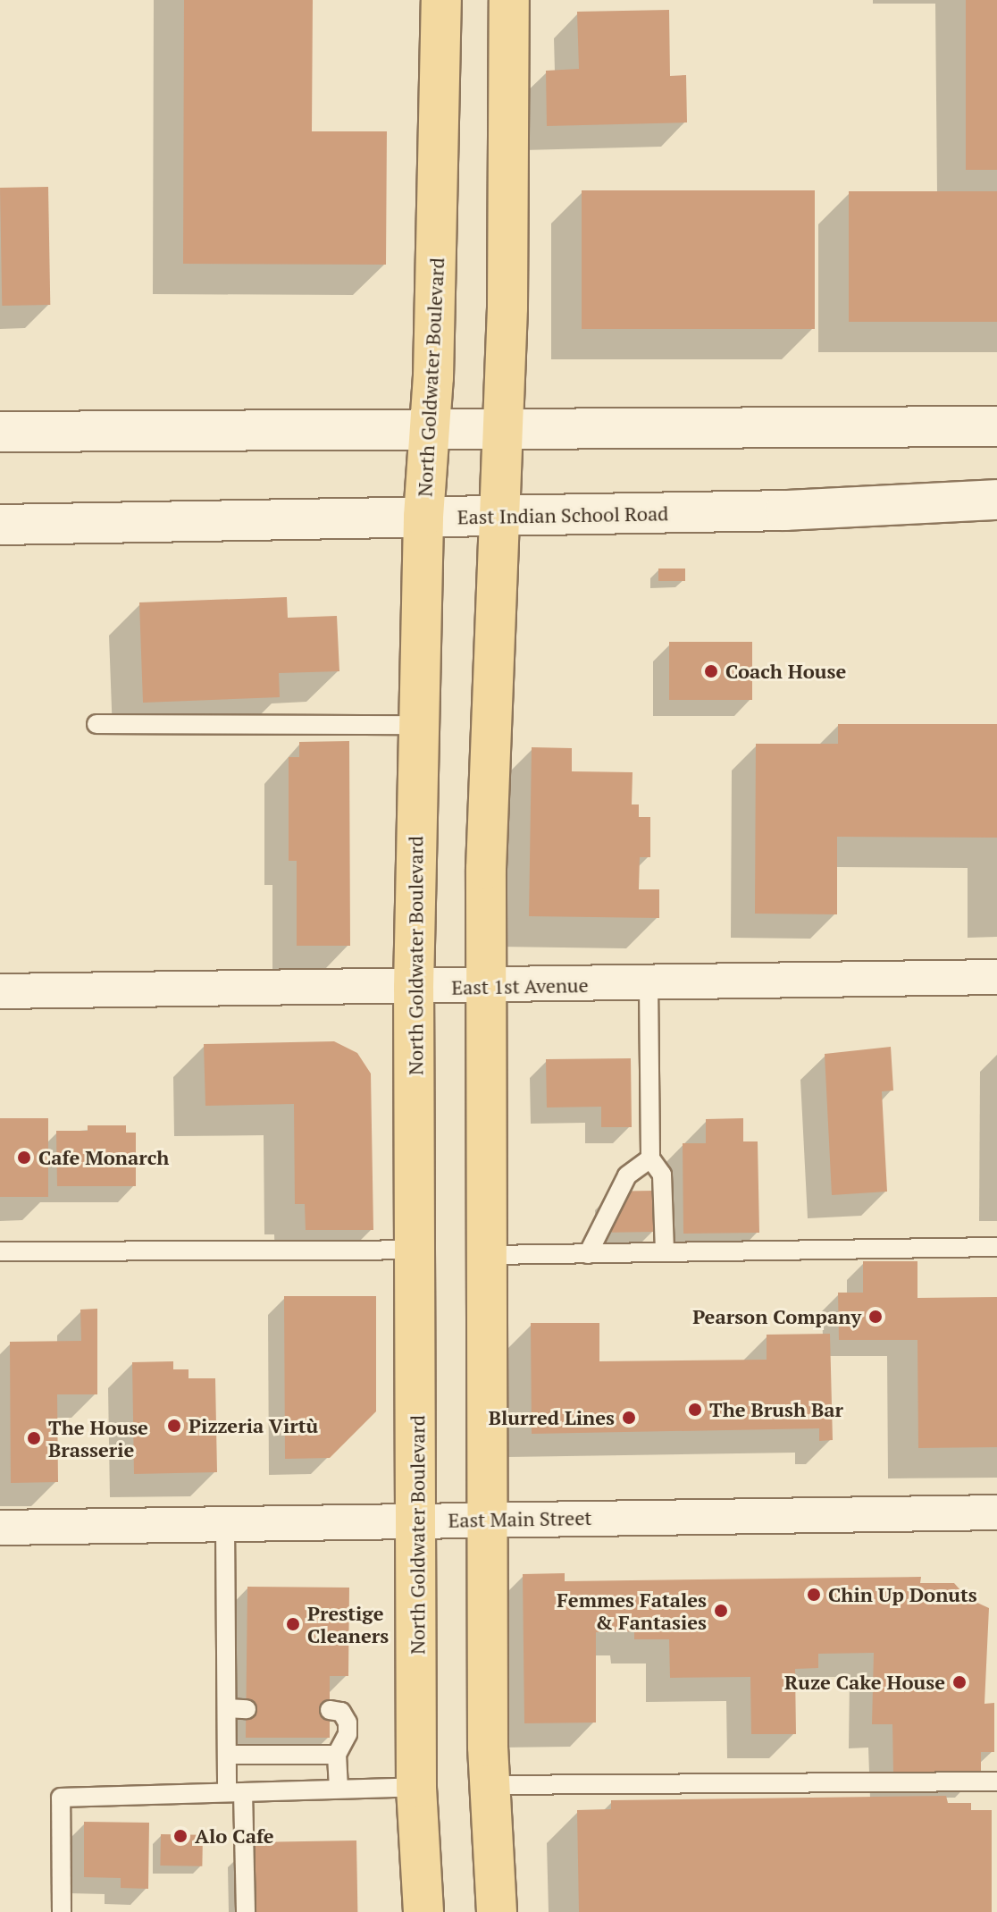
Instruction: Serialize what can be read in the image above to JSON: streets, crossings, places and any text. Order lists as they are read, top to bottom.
{
  "streets": {
    "main road": ["North Goldwater Boulevard", "East Indian School Road"],
    "street": ["East 1st Avenue", "East Main Street"]
  },
  "crossings": [
    ["North Goldwater Boulevard", "East Indian School Road"],
    ["North Goldwater Boulevard", "East 1st Avenue"],
    ["North Goldwater Boulevard", "East Main Street"]
  ],
  "places": [
    "Coach House",
    "Cafe Monarch",
    "Pearson Company",
    "The Brush Bar",
    "Blurred Lines",
    "Pizzeria Virtù",
    "The House Brasserie",
    "Chin Up Donuts",
    "Femmes Fatales & Fantasies",
    "Prestige Cleaners",
    "Ruze Cake House",
    "Alo Cafe"
  ]
}
